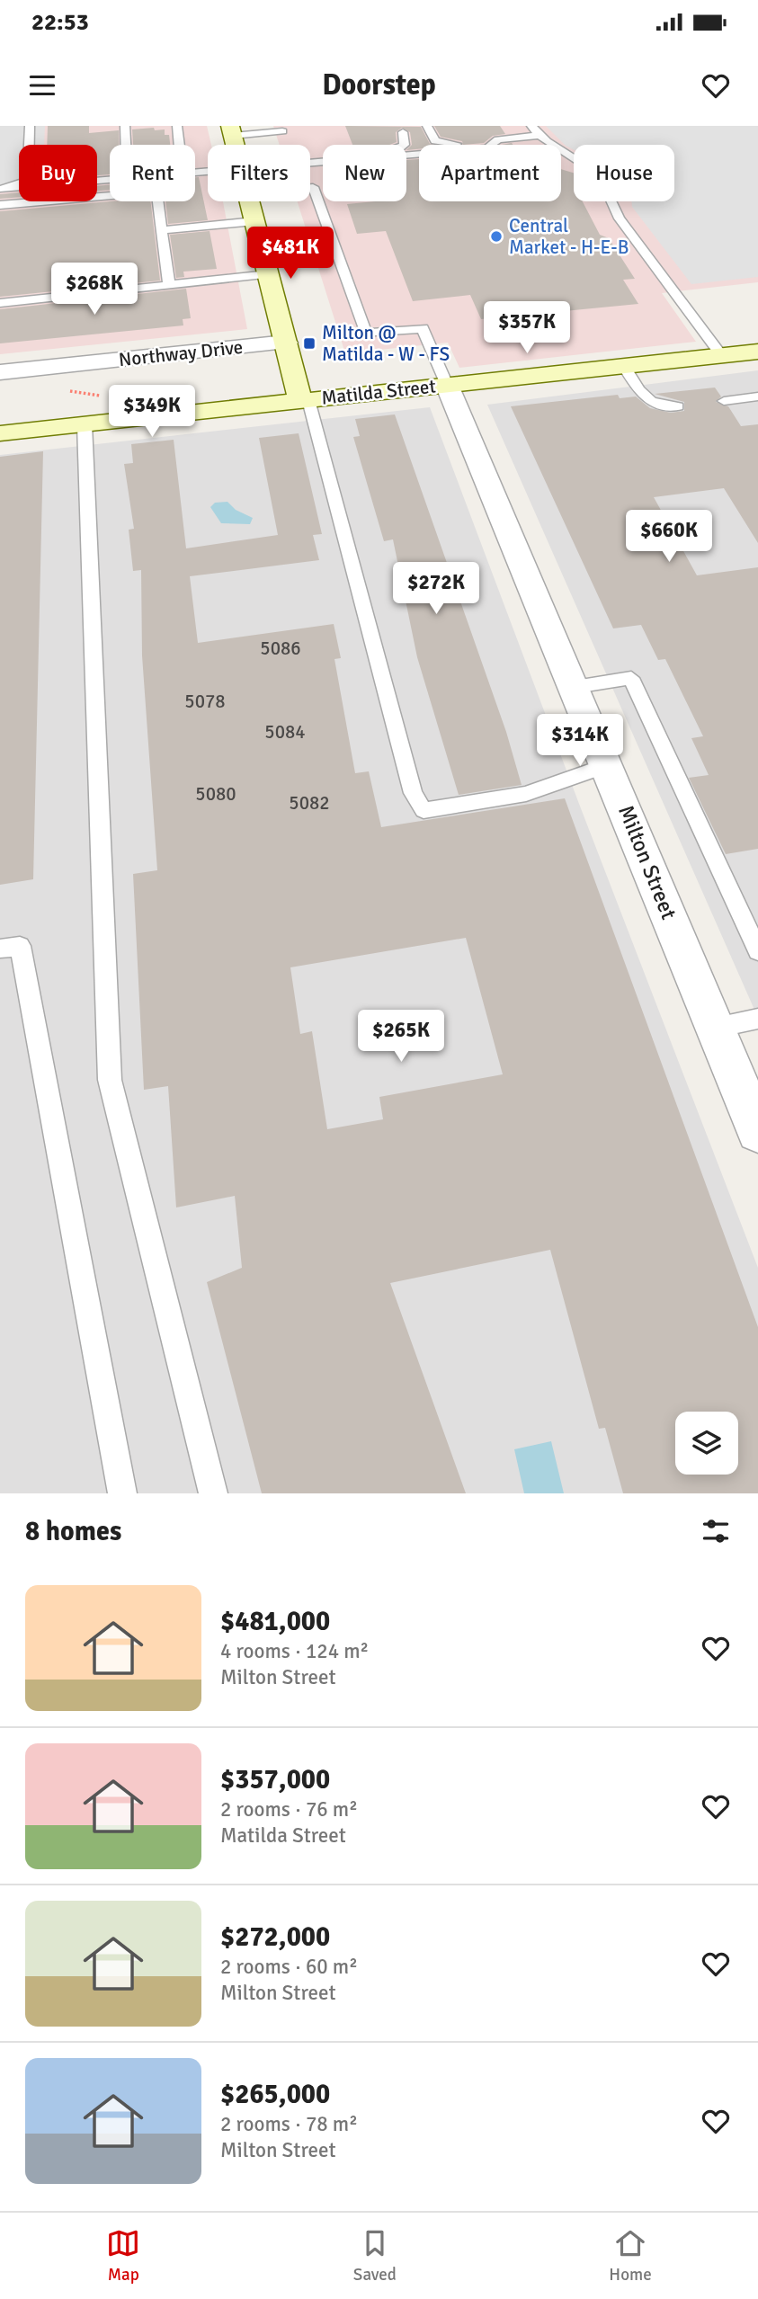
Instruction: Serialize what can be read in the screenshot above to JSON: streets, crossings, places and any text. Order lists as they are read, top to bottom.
{
  "streets": {
    "street": ["Northway Drive", "Matilda Street", "Milton Street"]
  },
  "crossings": [
    ["Matilda Street", "Milton Street"]
  ],
  "places": {
    "other": ["Central Market - H-E-B"],
    "transit": ["Milton @ Matilda - W - FS"]
  },
  "house_numbers": [
    "5086",
    "5078",
    "5084",
    "5080",
    "5082"
  ],
  "page": {
    "status": "22:53",
    "header": "Doorstep",
    "chip": [
      "Buy",
      "Rent",
      "Filters",
      "New",
      "Apartment",
      "House"
    ],
    "price": [
      "$481K",
      "$268K",
      "$357K",
      "$349K",
      "$660K",
      "$272K",
      "$314K",
      "$265K"
    ],
    "heading": "8 homes",
    "list": [
      {
        "name": "$481,000",
        "note": "4 rooms · 124 m² · Milton Street"
      },
      {
        "name": "$357,000",
        "note": "2 rooms · 76 m² · Matilda Street"
      },
      {
        "name": "$272,000",
        "note": "2 rooms · 60 m² · Milton Street"
      },
      {
        "name": "$265,000",
        "note": "2 rooms · 78 m² · Milton Street"
      }
    ],
    "tabs": ["Map", "Saved", "Home"]
  }
}
